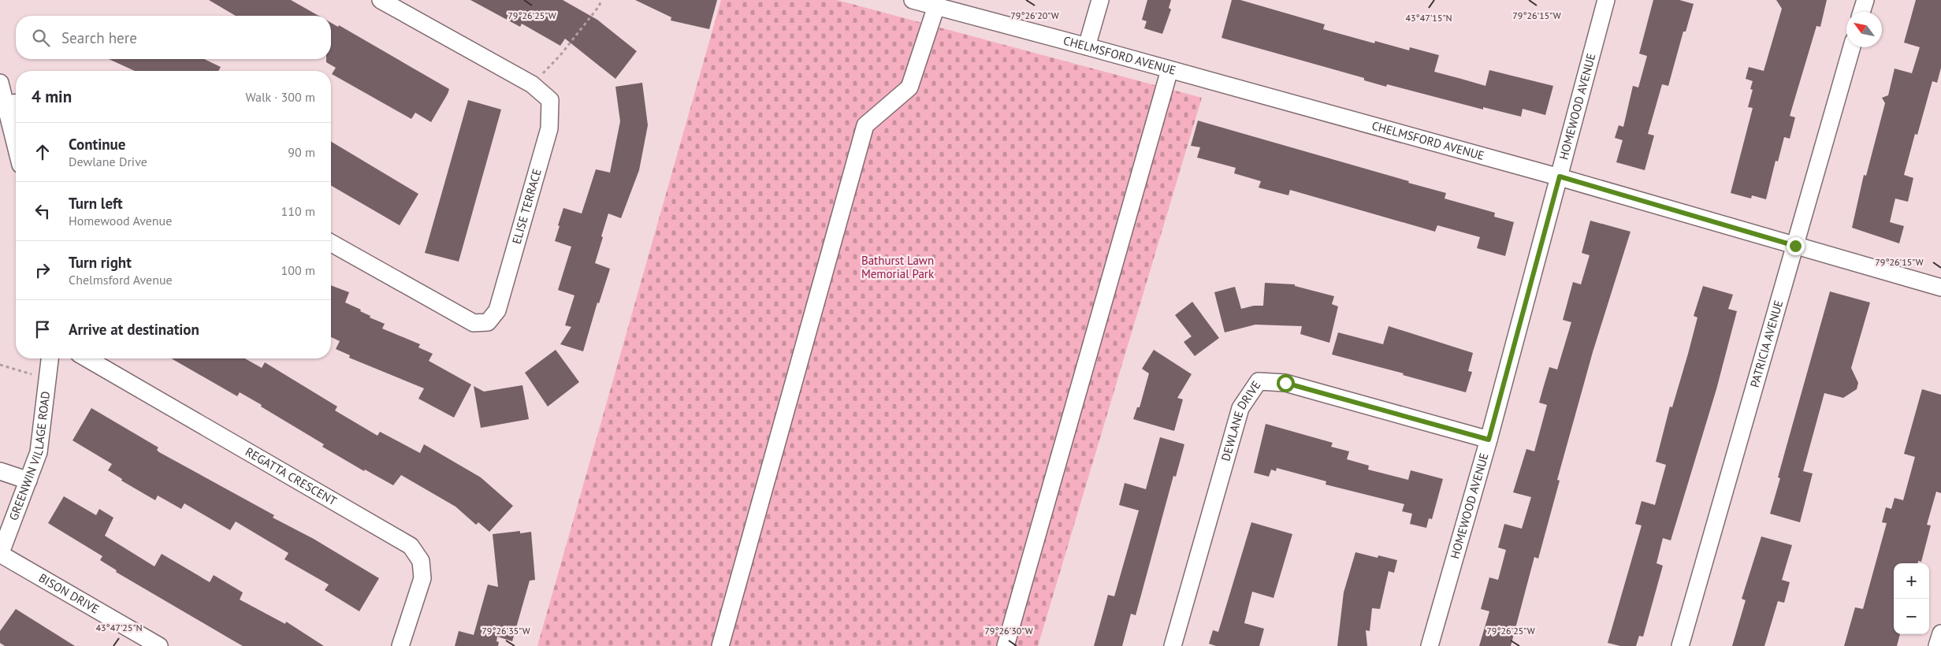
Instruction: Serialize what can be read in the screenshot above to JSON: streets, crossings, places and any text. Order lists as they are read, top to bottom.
{
  "streets": {
    "street": [
      "CHELMSFORD AVENUE",
      "HOMEWOOD AVENUE",
      "ELISE TERRACE",
      "PATRICIA AVENUE",
      "DEWLANE DRIVE",
      "GREENWIN VILLAGE ROAD",
      "REGATTA CRESCENT",
      "BISON DRIVE"
    ]
  },
  "crossings": [
    ["CHELMSFORD AVENUE", "HOMEWOOD AVENUE"],
    ["CHELMSFORD AVENUE", "PATRICIA AVENUE"],
    ["HOMEWOOD AVENUE", "DEWLANE DRIVE"],
    ["GREENWIN VILLAGE ROAD", "BISON DRIVE"]
  ],
  "parks": ["Bathurst Lawn Memorial Park"],
  "north": "top left",
  "page": {
    "search": "Search here",
    "heading": ["4 min", "Walk · 300 m"],
    "list": [
      ["Continue", "Dewlane Drive", "90 m"],
      ["Turn left", "Homewood Avenue", "110 m"],
      ["Turn right", "Chelmsford Avenue", "100 m"],
      "Arrive at destination"
    ],
    "map_buttons": ["+", "−"]
  },
  "coordinates": [
    "79°26'15\"W",
    "79°26'25\"W",
    "79°26'20\"W",
    "43°47'15\"N",
    "43°47'25\"N",
    "79°26'35\"W",
    "79°26'30\"W"
  ]
}
